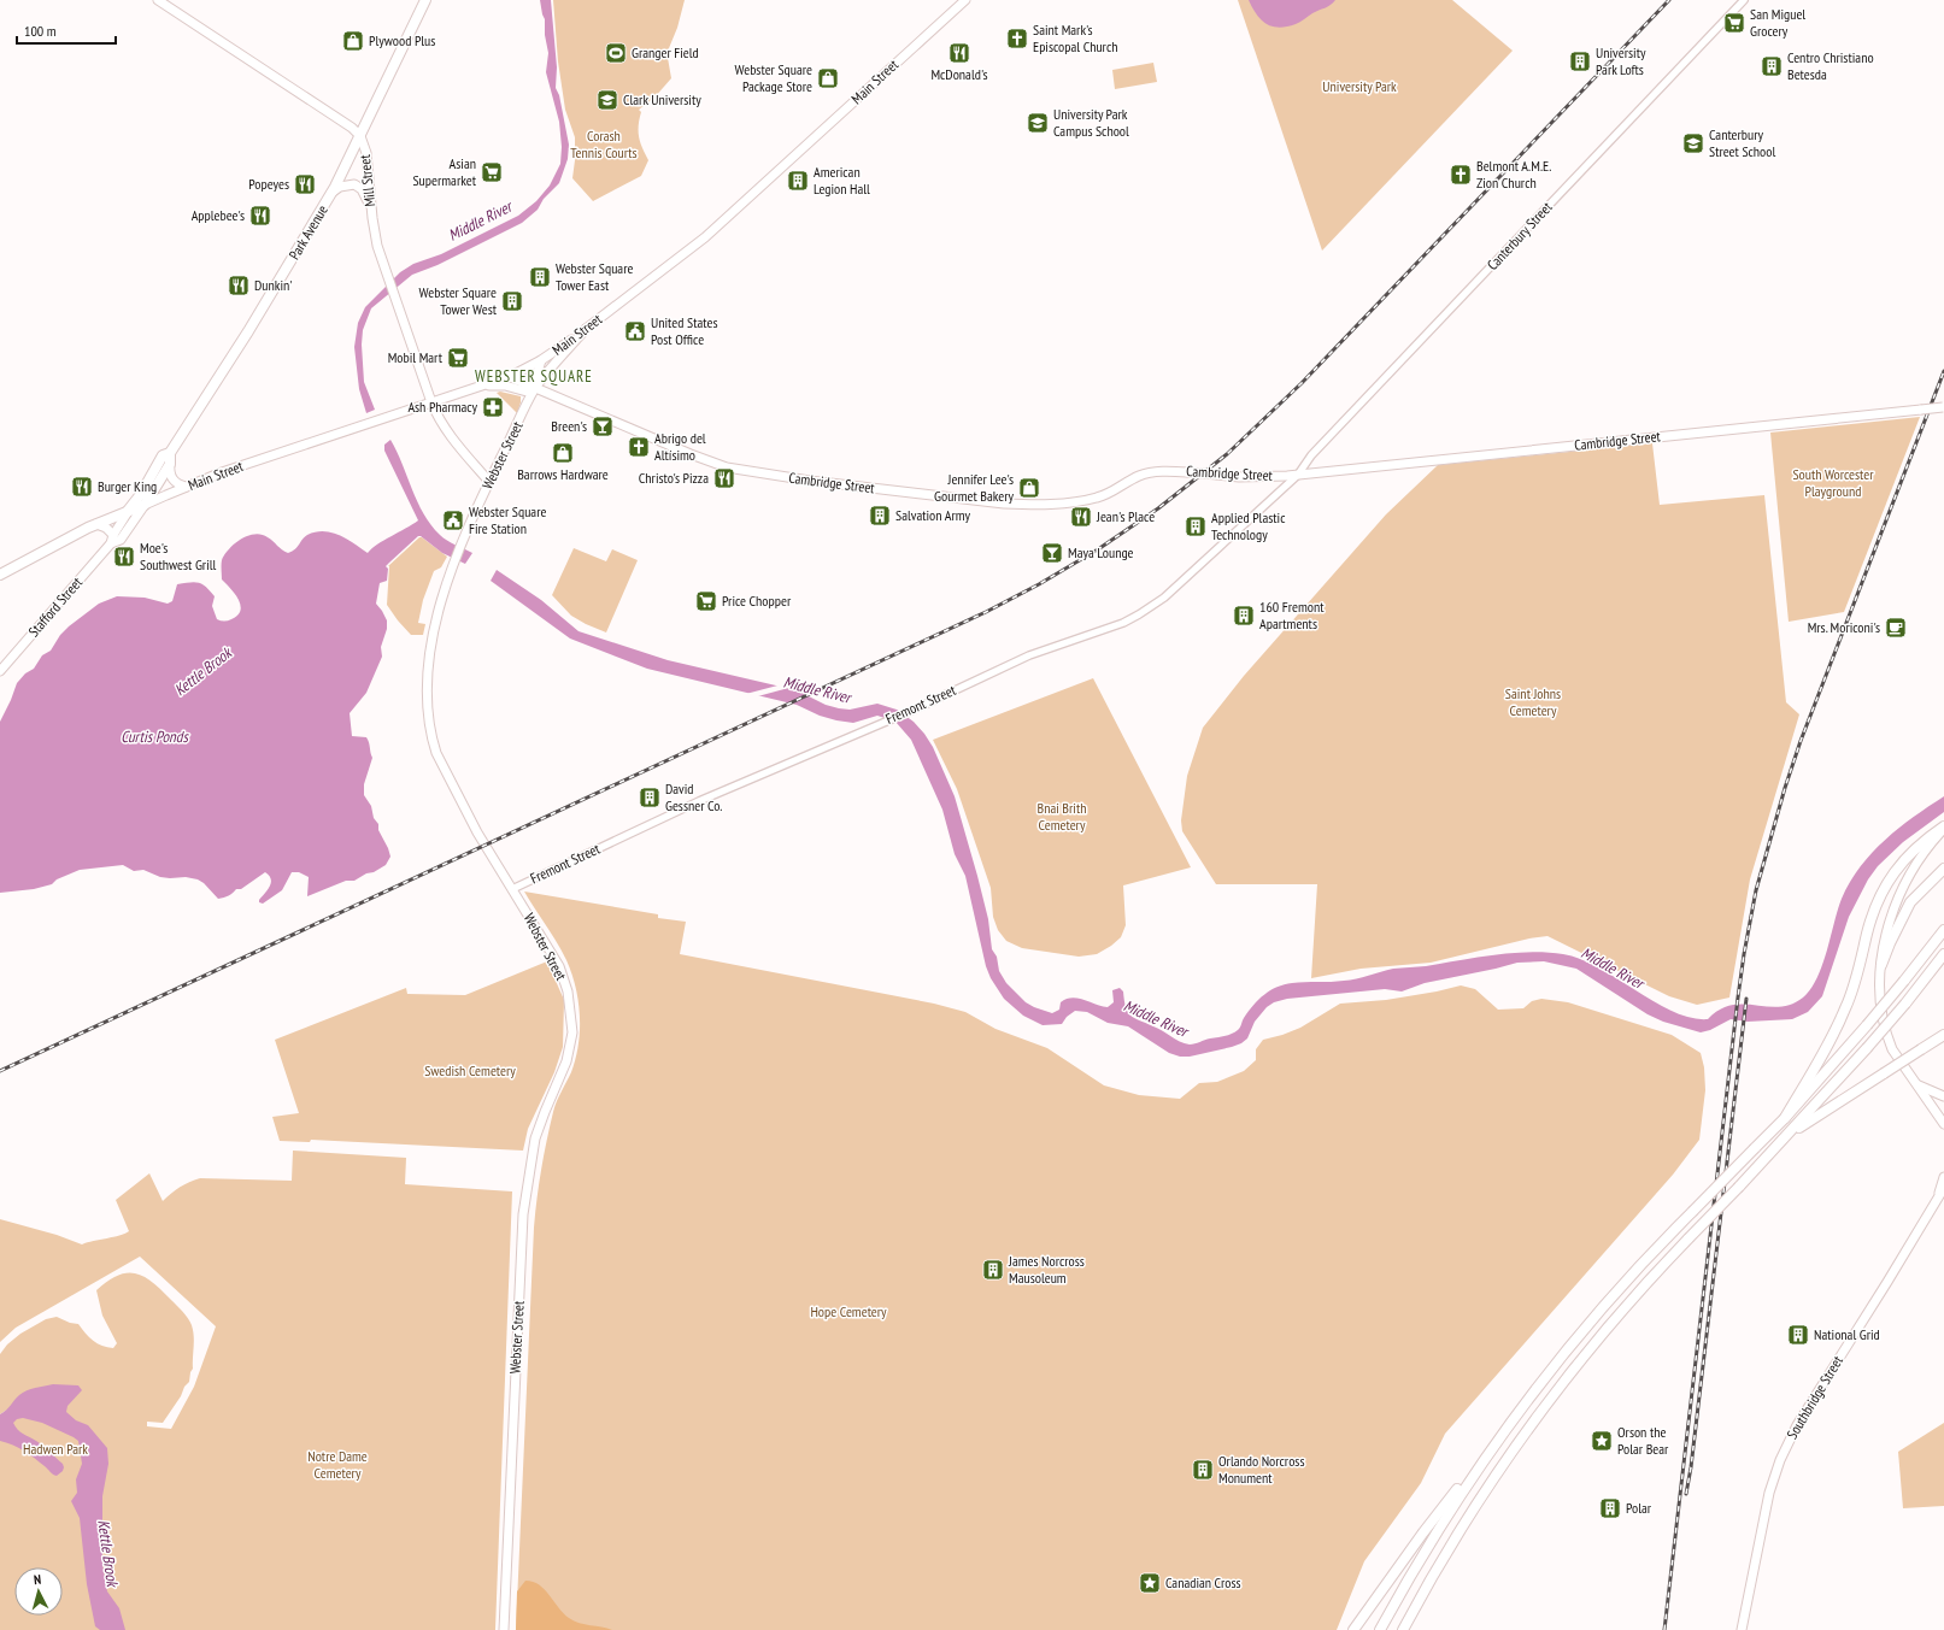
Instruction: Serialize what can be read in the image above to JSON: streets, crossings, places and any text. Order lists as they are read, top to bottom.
{
  "streets": {
    "highway": ["Main Street", "Park Avenue"],
    "main road": [
      "Mill Street",
      "Cambridge Street",
      "Webster Street",
      "Stafford Street",
      "Southbridge Street"
    ],
    "street": ["Canterbury Street", "Fremont Street"]
  },
  "crossings": [
    ["Main Street", "Mill Street"],
    ["Main Street", "Park Avenue"],
    ["Main Street", "Cambridge Street"],
    ["Main Street", "Webster Street"],
    ["Main Street", "Stafford Street"],
    ["Mill Street", "Park Avenue"],
    ["Mill Street", "Webster Street"],
    ["Park Avenue", "Stafford Street"],
    ["Canterbury Street", "Cambridge Street"],
    ["Canterbury Street", "Fremont Street"],
    ["Cambridge Street", "Webster Street"],
    ["Cambridge Street", "Fremont Street"],
    ["Webster Street", "Fremont Street"]
  ],
  "districts": ["WEBSTER SQUARE"],
  "water": ["Middle River", "Kettle Brook", "Curtis Ponds"],
  "parks": [
    "University Park",
    "Corash Tennis Courts",
    "South Worcester Playground",
    "Saint Johns Cemetery",
    "Bnai Brith Cemetery",
    "Swedish Cemetery",
    "Hope Cemetery",
    "Hadwen Park",
    "Notre Dame Cemetery"
  ],
  "places": {
    "supermarket": [
      "San Miguel Grocery",
      "Asian Supermarket",
      "Mobil Mart",
      "Price Chopper"
    ],
    "church": ["Saint Mark's Episcopal Church", "Belmont A.M.E. Zion Church", "Abrigo del Altísimo"],
    "shop": [
      "Plywood Plus",
      "Webster Square Package Store",
      "Barrows Hardware",
      "Jennifer Lee's Gourmet Bakery"
    ],
    "sports": ["Granger Field"],
    "restaurant": [
      "McDonald's",
      "Popeyes",
      "Applebee's",
      "Dunkin'",
      "Christo's Pizza",
      "Burger King",
      "Jean's Place",
      "Moe's Southwest Grill"
    ],
    "building": [
      "University Park Lofts",
      "Centro Christiano Betesda",
      "American Legion Hall",
      "Webster Square Tower East",
      "Webster Square Tower West",
      "Salvation Army",
      "Applied Plastic Technology",
      "160 Fremont Apartments",
      "David Gessner Co.",
      "James Norcross Mausoleum",
      "National Grid",
      "Orlando Norcross Monument",
      "Polar"
    ],
    "school or university": ["Clark University", "University Park Campus School", "Canterbury Street School"],
    "public building": ["United States Post Office", "Webster Square Fire Station"],
    "pharmacy": ["Ash Pharmacy"],
    "bar": ["Breen's", "Maya Lounge"],
    "cafe": ["Mrs. Moriconi's"],
    "place": ["Orson the Polar Bear", "Canadian Cross"]
  },
  "scale_bar": "100 m",
  "north": "top"
}
